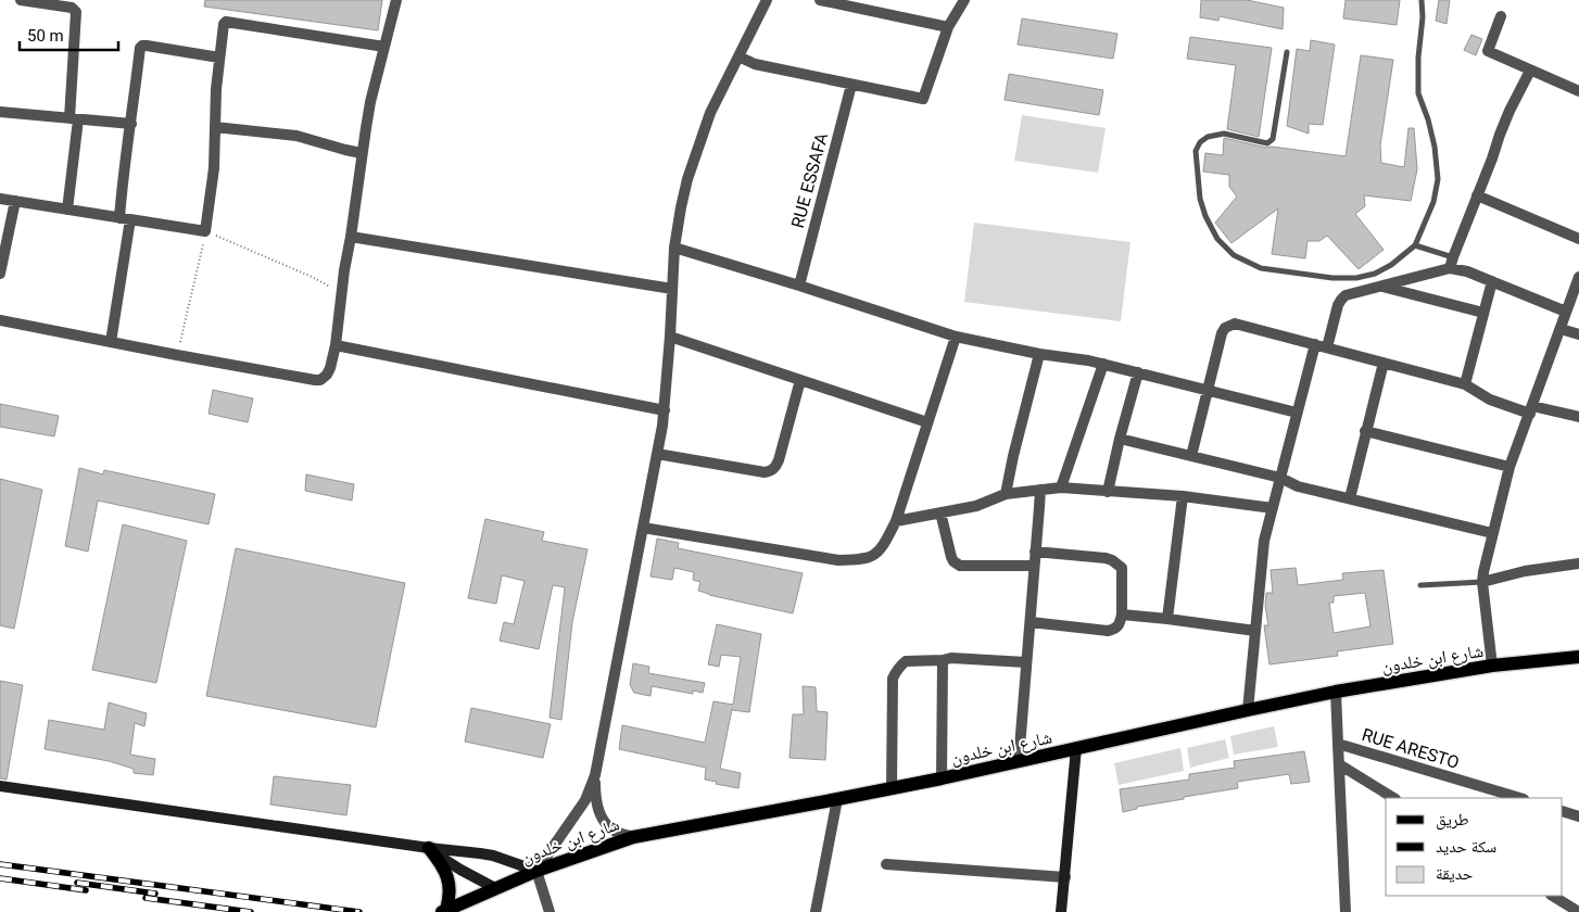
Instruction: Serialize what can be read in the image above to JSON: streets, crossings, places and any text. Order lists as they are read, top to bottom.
{
  "streets": {
    "main road": ["شارع ابن خلدون"],
    "street": ["RUE ESSAFA", "RUE ARESTO"]
  },
  "crossings": [
    ["شارع ابن خلدون", "RUE ARESTO"]
  ],
  "legend": ["طريق", "سكة حديد", "حديقة"],
  "scale_bar": "50 m"
}
